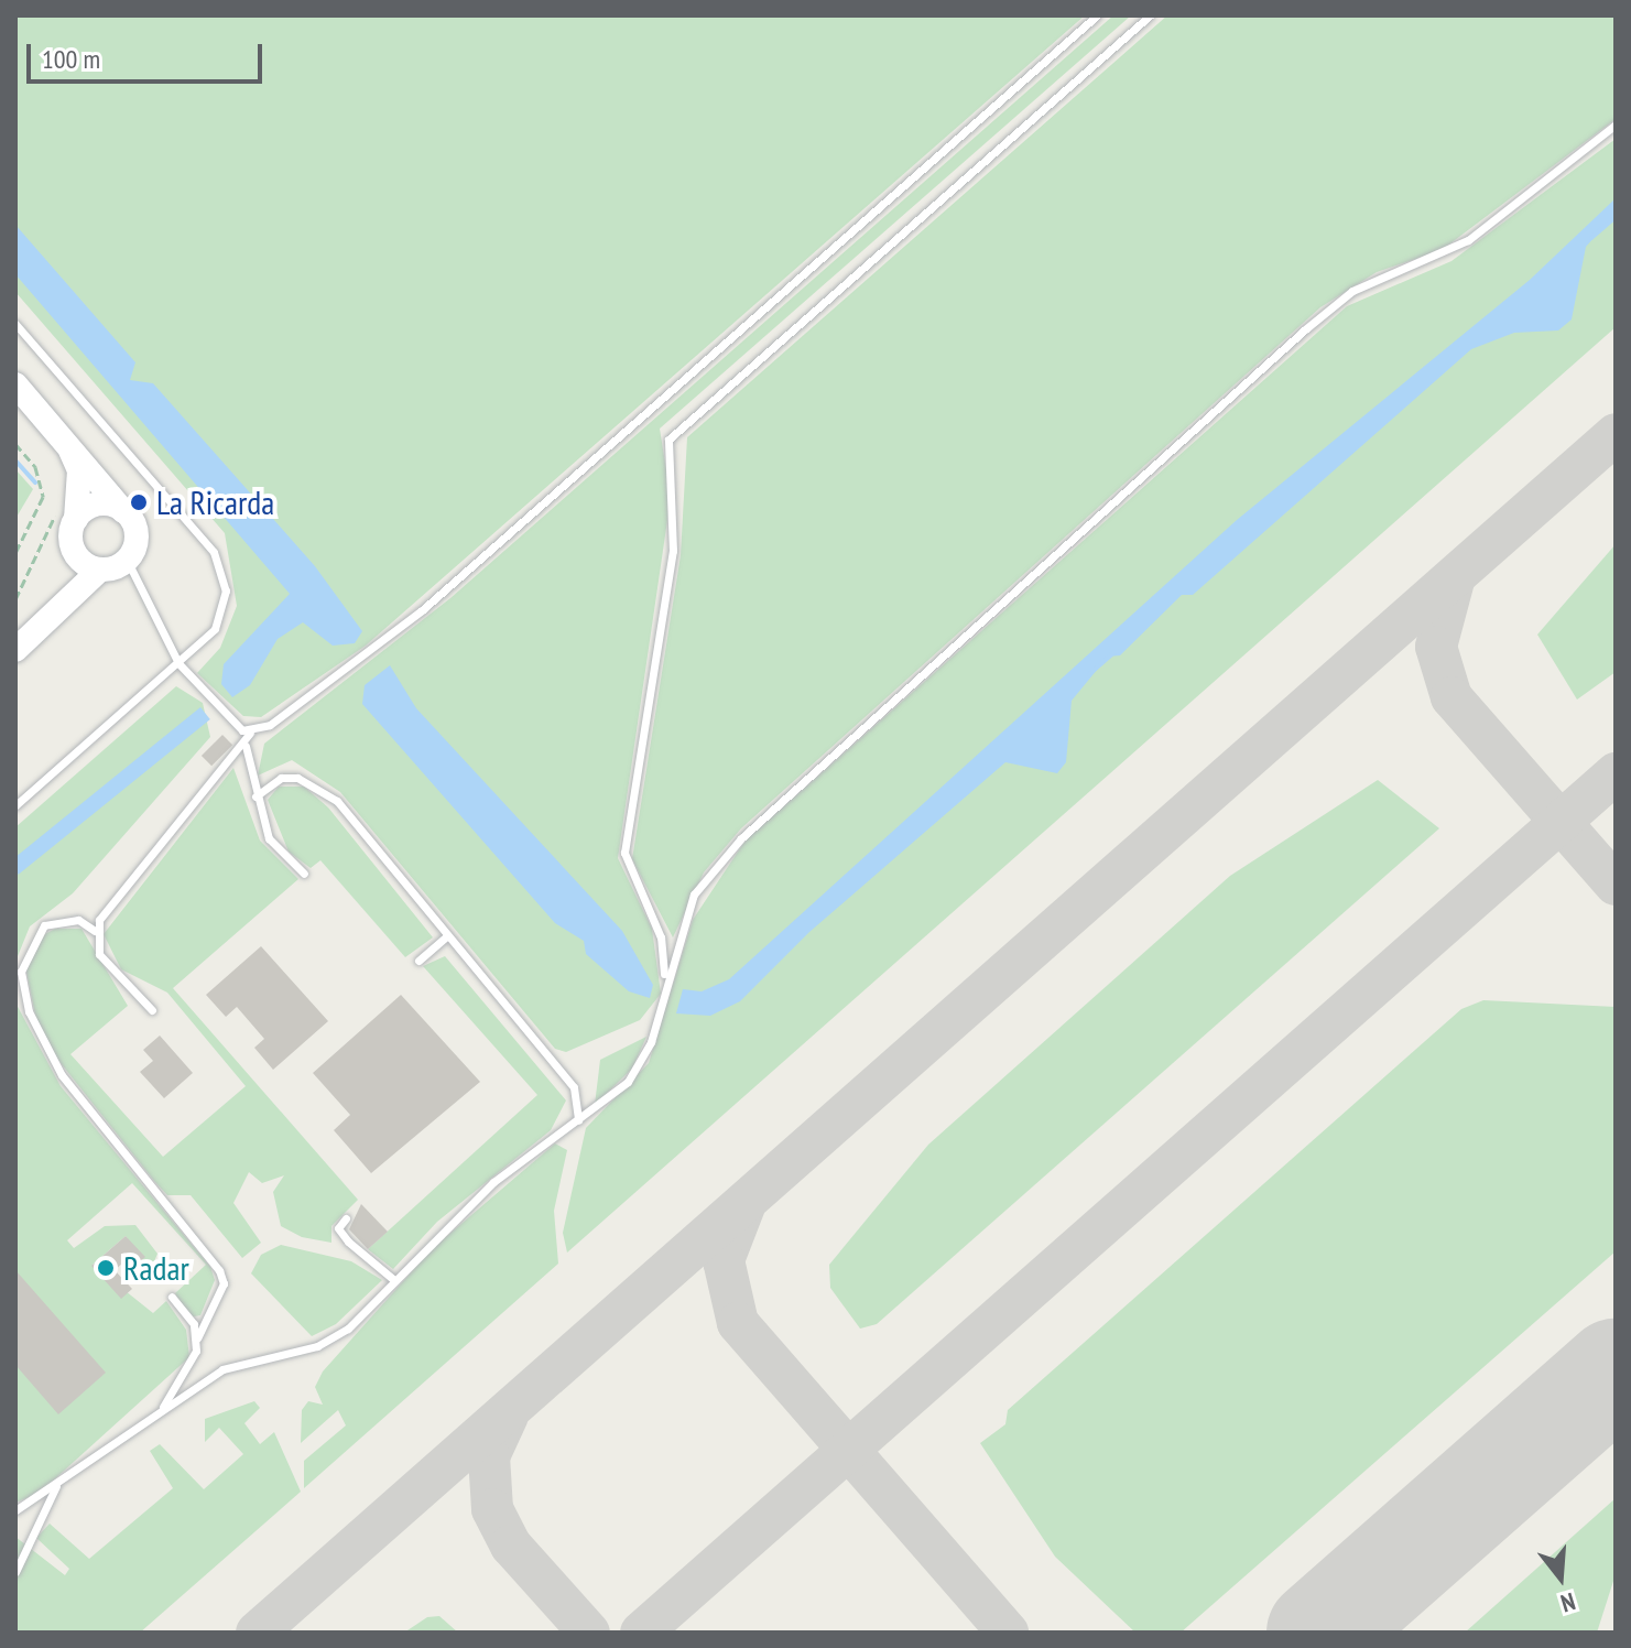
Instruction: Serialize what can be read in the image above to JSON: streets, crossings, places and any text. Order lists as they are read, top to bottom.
{
  "places": ["La Ricarda", "Radar"],
  "scale_bar": "100 m",
  "north": "bottom"
}
